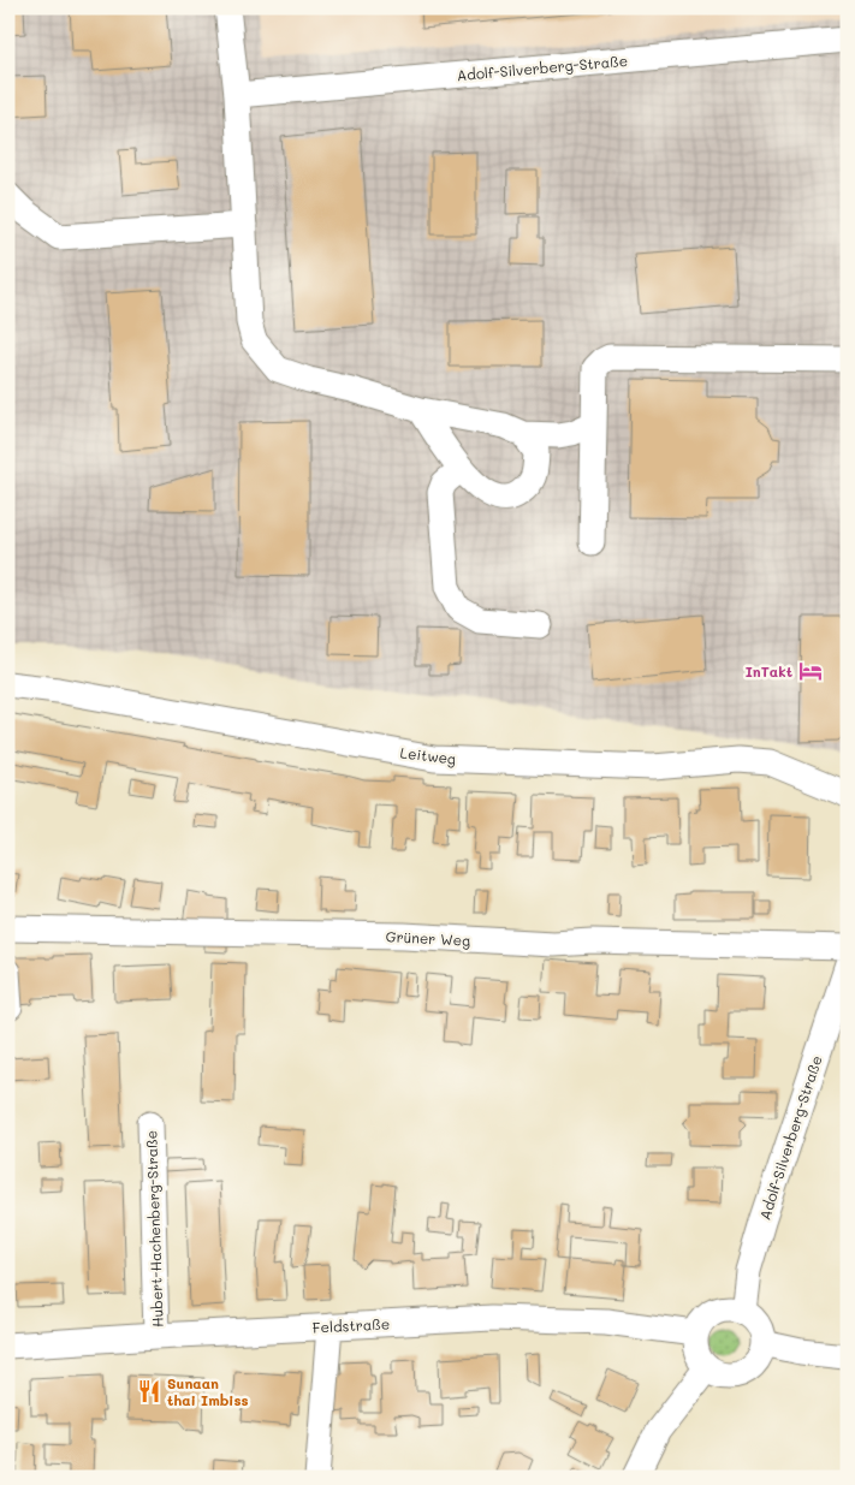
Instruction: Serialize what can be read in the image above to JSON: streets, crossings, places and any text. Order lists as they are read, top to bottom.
{
  "streets": {
    "street": [
      "Adolf-Silverberg-Straße",
      "Leitweg",
      "Grüner Weg",
      "Hubert-Hachenberg-Straße",
      "Feldstraße"
    ]
  },
  "crossings": [
    ["Adolf-Silverberg-Straße", "Feldstraße"],
    ["Hubert-Hachenberg-Straße", "Feldstraße"]
  ],
  "places": {
    "hotel": ["InTakt"],
    "restaurant": ["Sunaan thai Imbiss"]
  }
}
